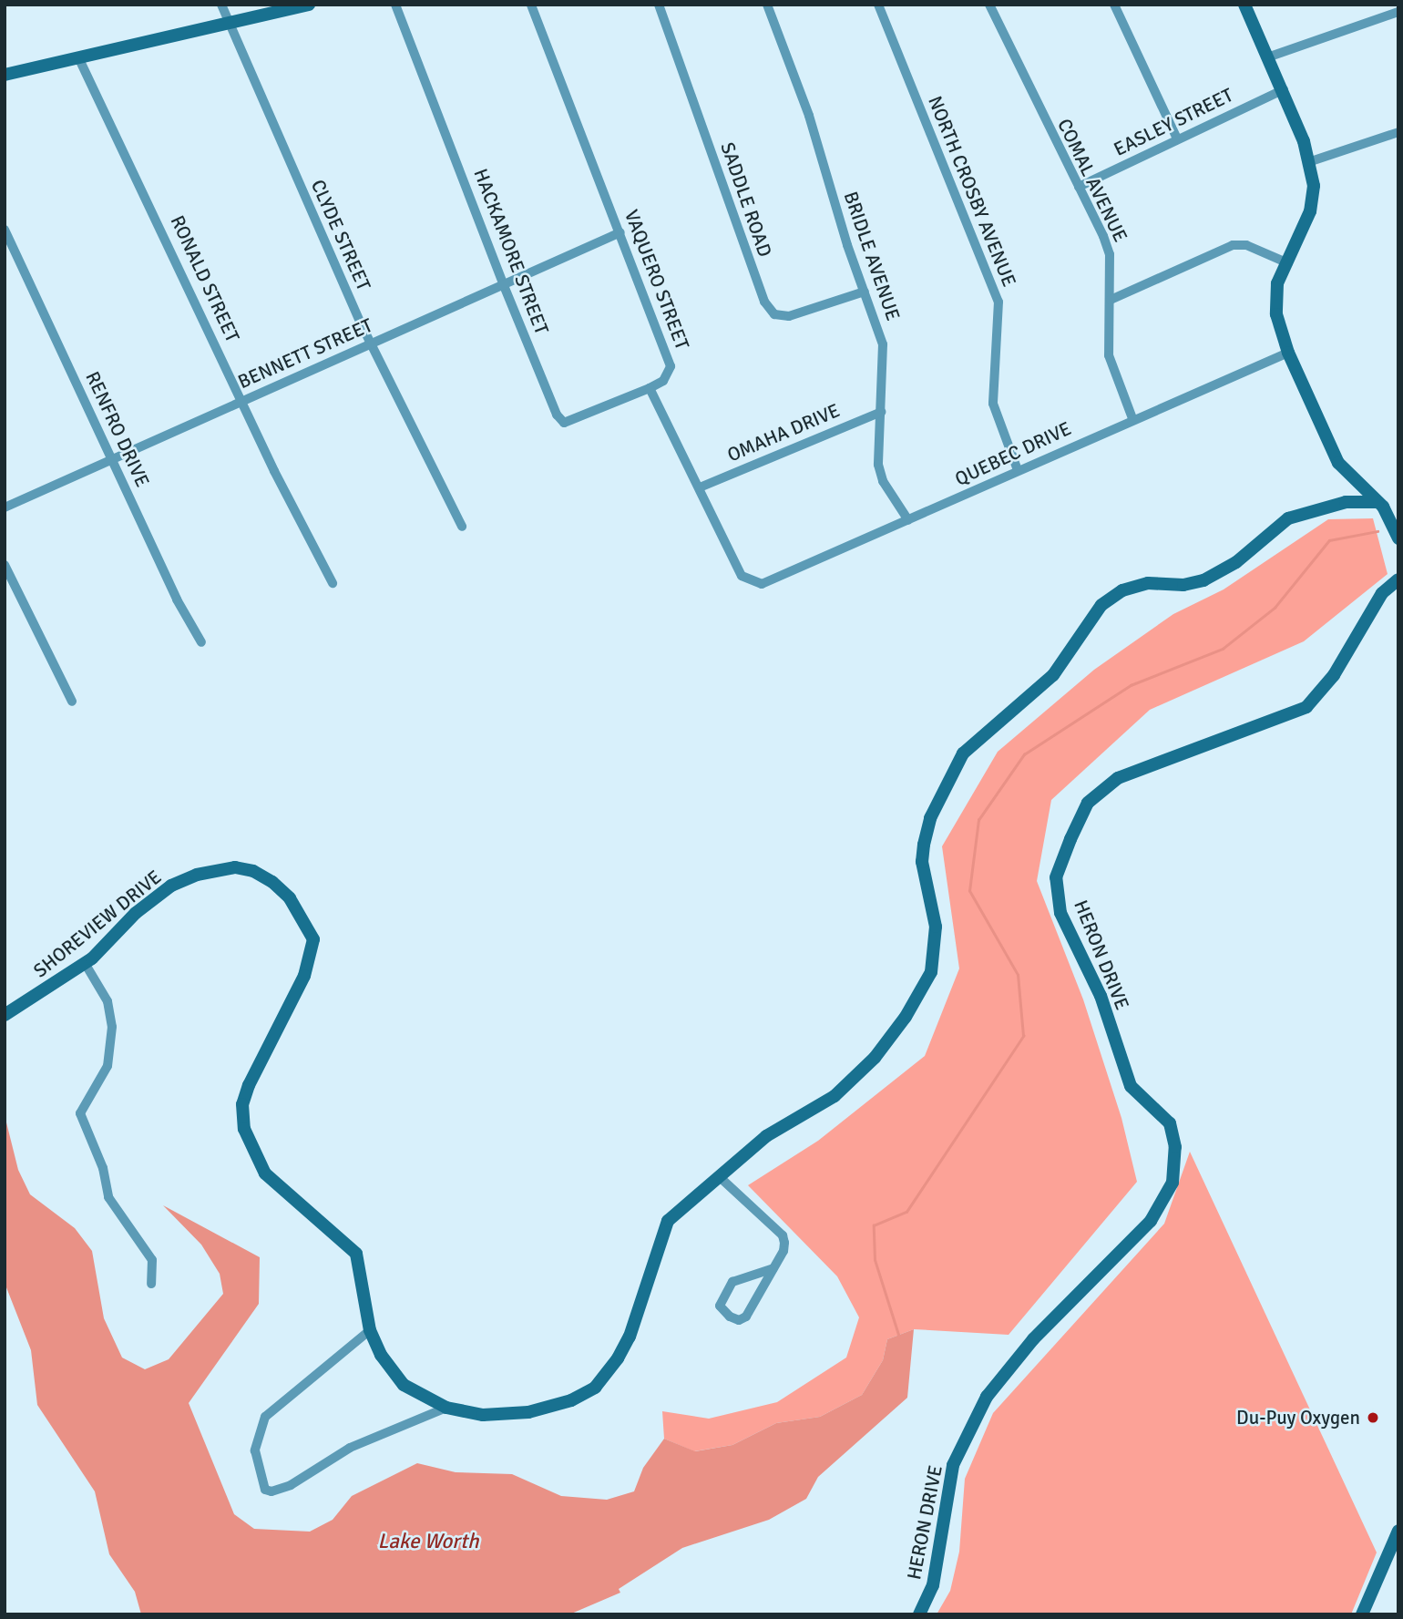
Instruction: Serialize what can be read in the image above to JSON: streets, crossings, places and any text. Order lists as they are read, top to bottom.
{
  "streets": {
    "street": [
      "EASLEY STREET",
      "COMAL AVENUE",
      "NORTH CROSBY AVENUE",
      "SADDLE ROAD",
      "CLYDE STREET",
      "HACKAMORE STREET",
      "BRIDLE AVENUE",
      "RONALD STREET",
      "VAQUERO STREET",
      "BENNETT STREET",
      "RENFRO DRIVE",
      "OMAHA DRIVE",
      "QUEBEC DRIVE",
      "SHOREVIEW DRIVE",
      "HERON DRIVE"
    ]
  },
  "crossings": [
    ["EASLEY STREET", "COMAL AVENUE"],
    ["COMAL AVENUE", "QUEBEC DRIVE"],
    ["NORTH CROSBY AVENUE", "QUEBEC DRIVE"],
    ["SADDLE ROAD", "BRIDLE AVENUE"],
    ["CLYDE STREET", "BENNETT STREET"],
    ["HACKAMORE STREET", "VAQUERO STREET"],
    ["HACKAMORE STREET", "BENNETT STREET"],
    ["BRIDLE AVENUE", "OMAHA DRIVE"],
    ["BRIDLE AVENUE", "QUEBEC DRIVE"],
    ["RONALD STREET", "BENNETT STREET"],
    ["VAQUERO STREET", "BENNETT STREET"],
    ["BENNETT STREET", "RENFRO DRIVE"],
    ["OMAHA DRIVE", "QUEBEC DRIVE"]
  ],
  "water": ["Lake Worth"],
  "places": ["Du-Puy Oxygen"]
}
